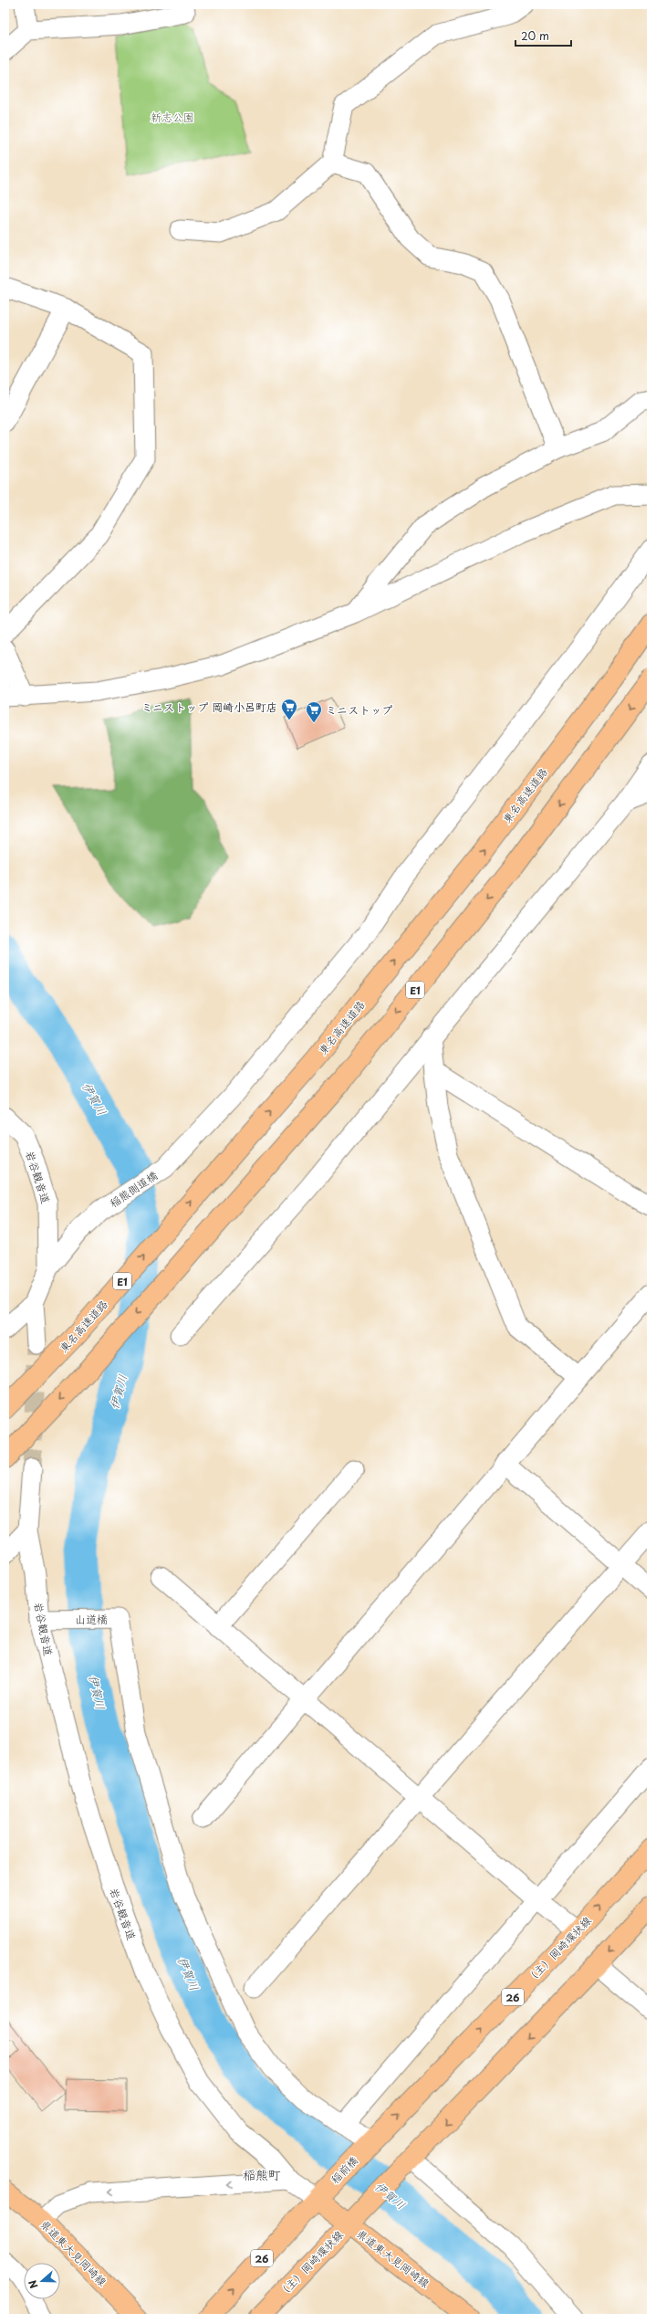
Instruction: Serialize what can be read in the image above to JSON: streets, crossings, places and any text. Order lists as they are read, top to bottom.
{
  "streets": {
    "main road": [
      "東名高速道路",
      "E1",
      "（主）岡崎環状線",
      "26",
      "稲前橋",
      "県道東大見岡崎線"
    ],
    "street": ["岩谷観音道", "稲熊側道橋", "山道橋"]
  },
  "crossings": [
    ["岩谷観音道", "稲熊側道橋"],
    ["岩谷観音道", "山道橋"],
    ["岩谷観音道", "26"],
    ["岩谷観音道", "稲前橋"],
    ["岩谷観音道", "県道東大見岡崎線"],
    ["（主）岡崎環状線", "稲前橋"],
    ["（主）岡崎環状線", "県道東大見岡崎線"],
    ["26", "稲前橋"],
    ["26", "県道東大見岡崎線"],
    ["稲前橋", "県道東大見岡崎線"]
  ],
  "districts": ["稲熊町"],
  "water": ["伊賀川"],
  "parks": ["新志公園"],
  "places": {
    "supermarket": ["ミニストップ 岡崎小呂町店", "ミニストップ"]
  },
  "scale_bar": "20 m",
  "north": "left"
}
